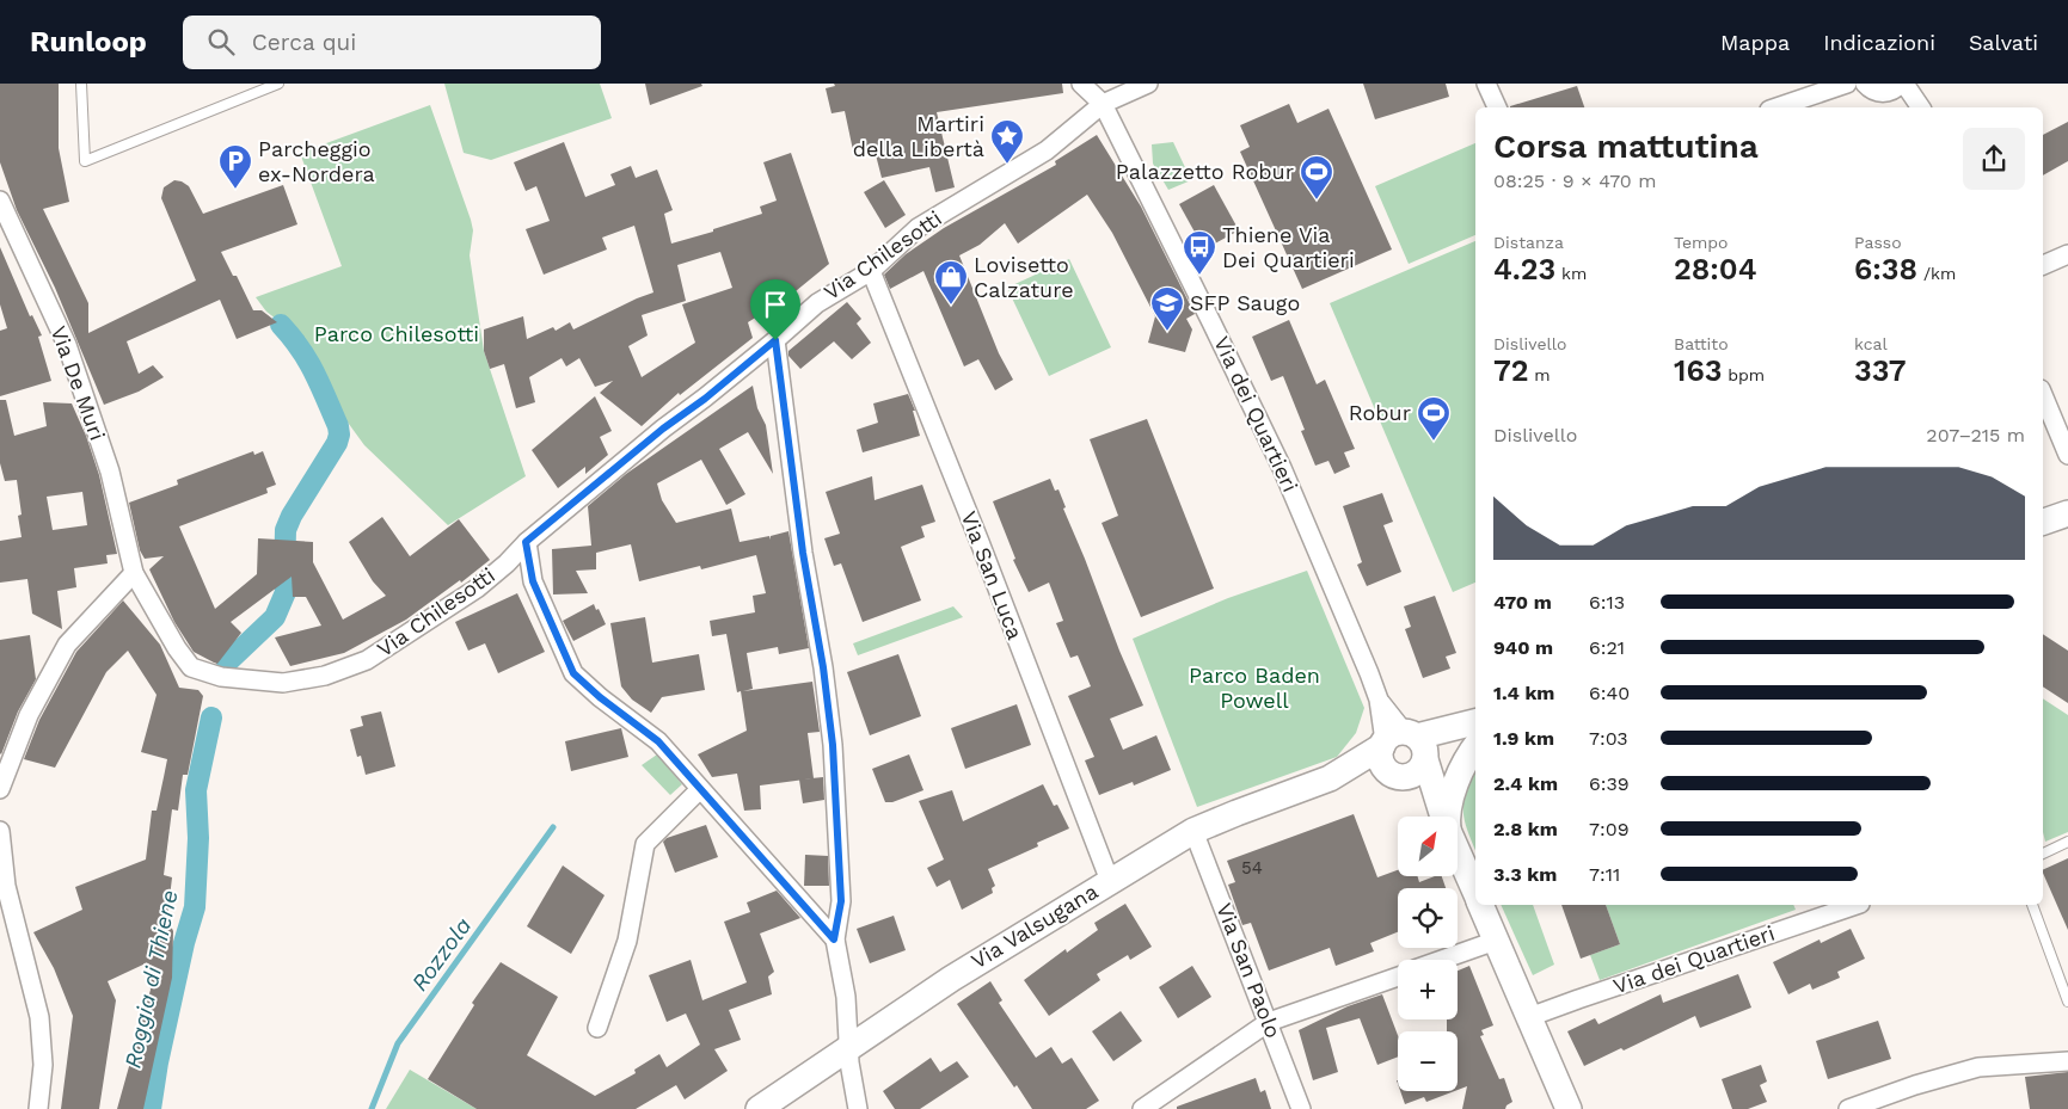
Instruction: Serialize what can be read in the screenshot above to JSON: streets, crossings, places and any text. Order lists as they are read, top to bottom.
{
  "streets": {
    "main road": ["Via dei Quartieri", "Via Valsugana"],
    "street": [
      "Via Chilesotti",
      "Via De Muri",
      "Via San Luca",
      "Via San Paolo"
    ]
  },
  "crossings": [
    ["Via Chilesotti", "Via De Muri"],
    ["Via Chilesotti", "Via dei Quartieri"],
    ["Via Chilesotti", "Via San Luca"],
    ["Via dei Quartieri", "Via Valsugana"],
    ["Via San Luca", "Via Valsugana"],
    ["Via Valsugana", "Via San Paolo"]
  ],
  "water": ["Rozzola", "Roggia di Thiene"],
  "parks": ["Parco Chilesotti", "Parco Baden Powell"],
  "places": {
    "place": ["Martiri della Libertà"],
    "parking": ["Parcheggio ex-Nordera"],
    "sports": ["Palazzetto Robur", "Robur"],
    "bus stop": ["Thiene Via Dei Quartieri"],
    "shop": ["Lovisetto Calzature"],
    "school or university": ["SFP Saugo"]
  },
  "house_numbers": ["54"],
  "north": "top right",
  "page": {
    "header": "Runloop",
    "search": "Cerca qui",
    "nav": ["Mappa", "Indicazioni", "Salvati"],
    "heading": ["Corsa mattutina", "08:25 · 9 × 470 m"],
    "stats": [
      ["Distanza", "4.23 km"],
      ["Tempo", "28:04"],
      ["Passo", "6:38 /km"],
      ["Dislivello", "72 m"],
      ["Battito", "163 bpm"],
      ["kcal", "337"]
    ],
    "chart": ["Dislivello", "207–215 m"],
    "list": [
      {
        "name": "470 m",
        "note": "6:13"
      },
      {
        "name": "940 m",
        "note": "6:21"
      },
      {
        "name": "1.4 km",
        "note": "6:40"
      },
      {
        "name": "1.9 km",
        "note": "7:03"
      },
      {
        "name": "2.4 km",
        "note": "6:39"
      },
      {
        "name": "2.8 km",
        "note": "7:09"
      },
      {
        "name": "3.3 km",
        "note": "7:11"
      }
    ],
    "map_buttons": ["+", "−"]
  }
}
